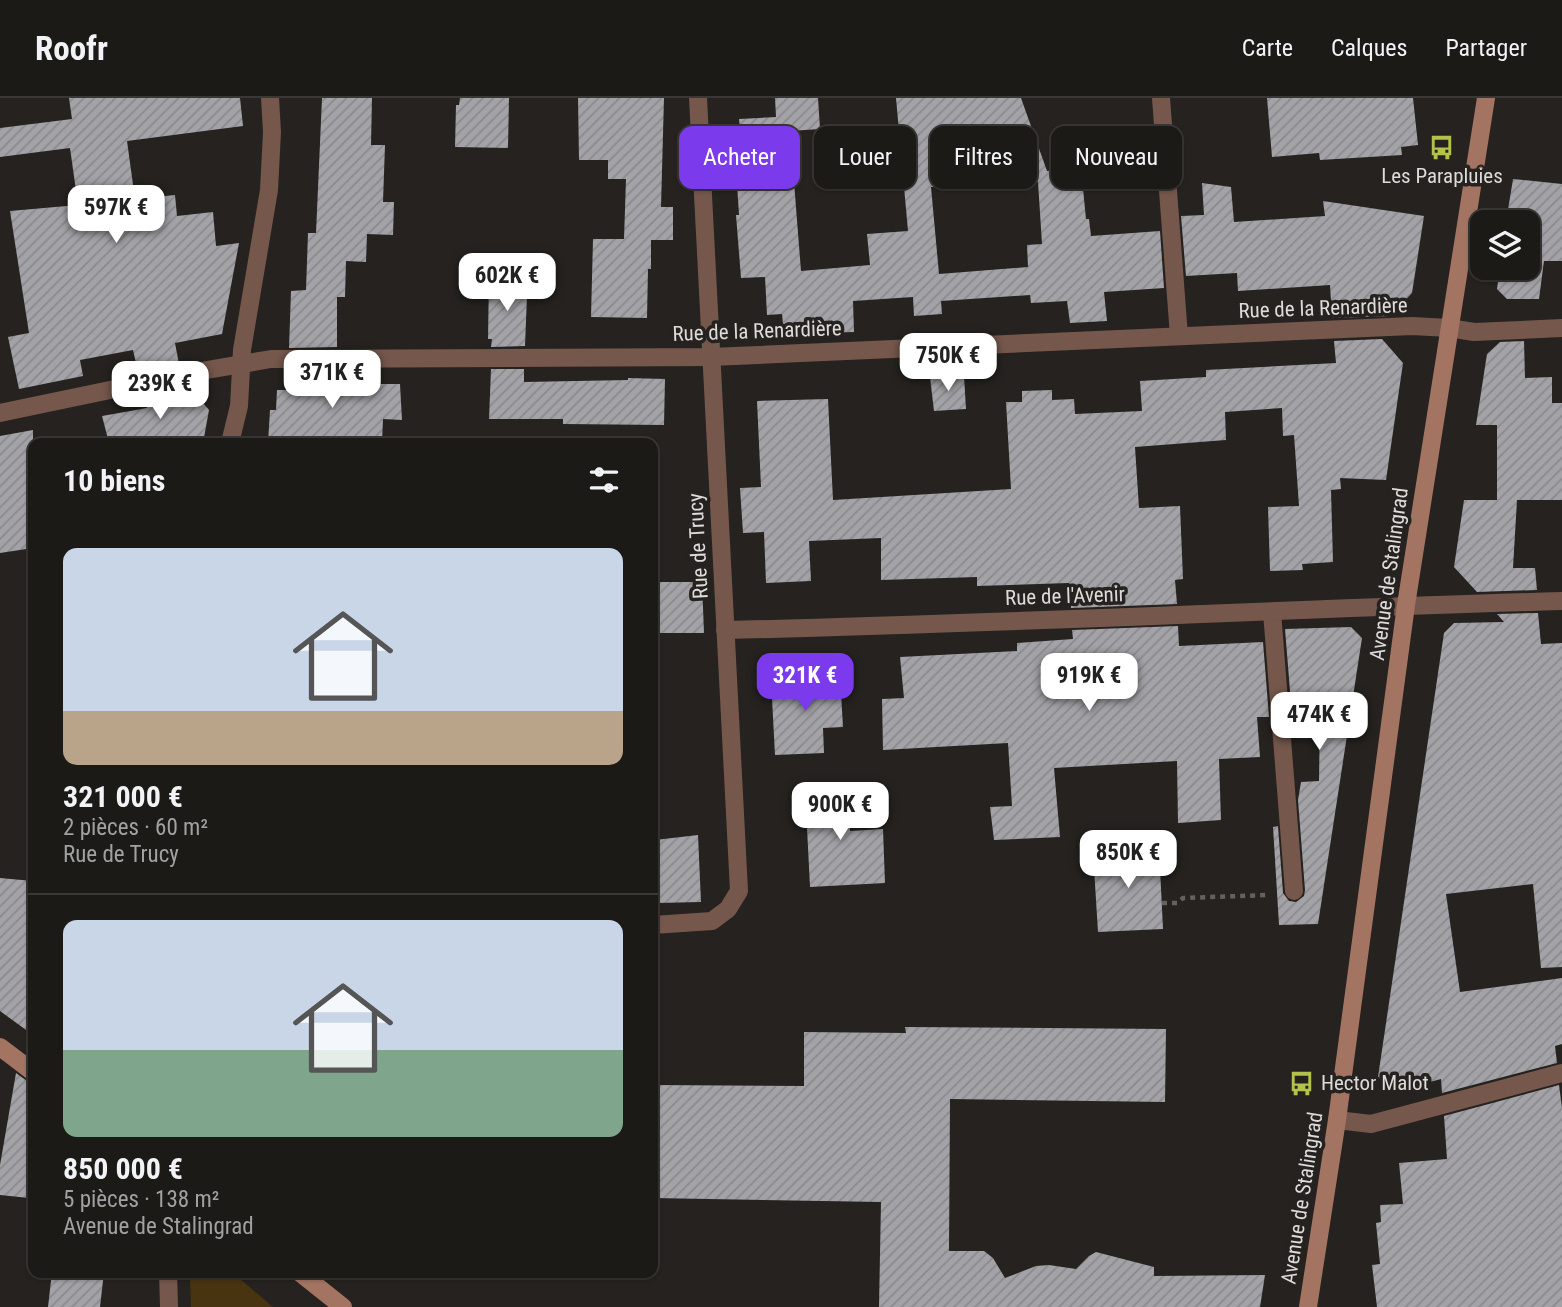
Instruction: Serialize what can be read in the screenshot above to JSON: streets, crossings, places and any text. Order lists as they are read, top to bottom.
{
  "streets": {
    "main road": ["Avenue de Stalingrad"],
    "street": ["Rue de la Renardière", "Rue de Trucy", "Rue de l'Avenir"]
  },
  "crossings": [
    ["Rue de la Renardière", "Rue de Trucy"],
    ["Rue de la Renardière", "Avenue de Stalingrad"],
    ["Rue de Trucy", "Rue de l'Avenir"],
    ["Avenue de Stalingrad", "Rue de l'Avenir"]
  ],
  "places": {
    "bus stop": ["Les Parapluies", "Hector Malot"]
  },
  "page": {
    "header": "Roofr",
    "nav": ["Carte", "Calques", "Partager"],
    "chip": [
      "Acheter",
      "Louer",
      "Filtres",
      "Nouveau"
    ],
    "price": [
      "597K €",
      "602K €",
      "750K €",
      "371K €",
      "239K €",
      "321K €",
      "919K €",
      "474K €",
      "900K €",
      "850K €"
    ],
    "heading": "10 biens",
    "list": [
      {
        "name": "321 000 €",
        "note": "2 pièces · 60 m² · Rue de Trucy"
      },
      {
        "name": "850 000 €",
        "note": "5 pièces · 138 m² · Avenue de Stalingrad"
      }
    ]
  }
}
